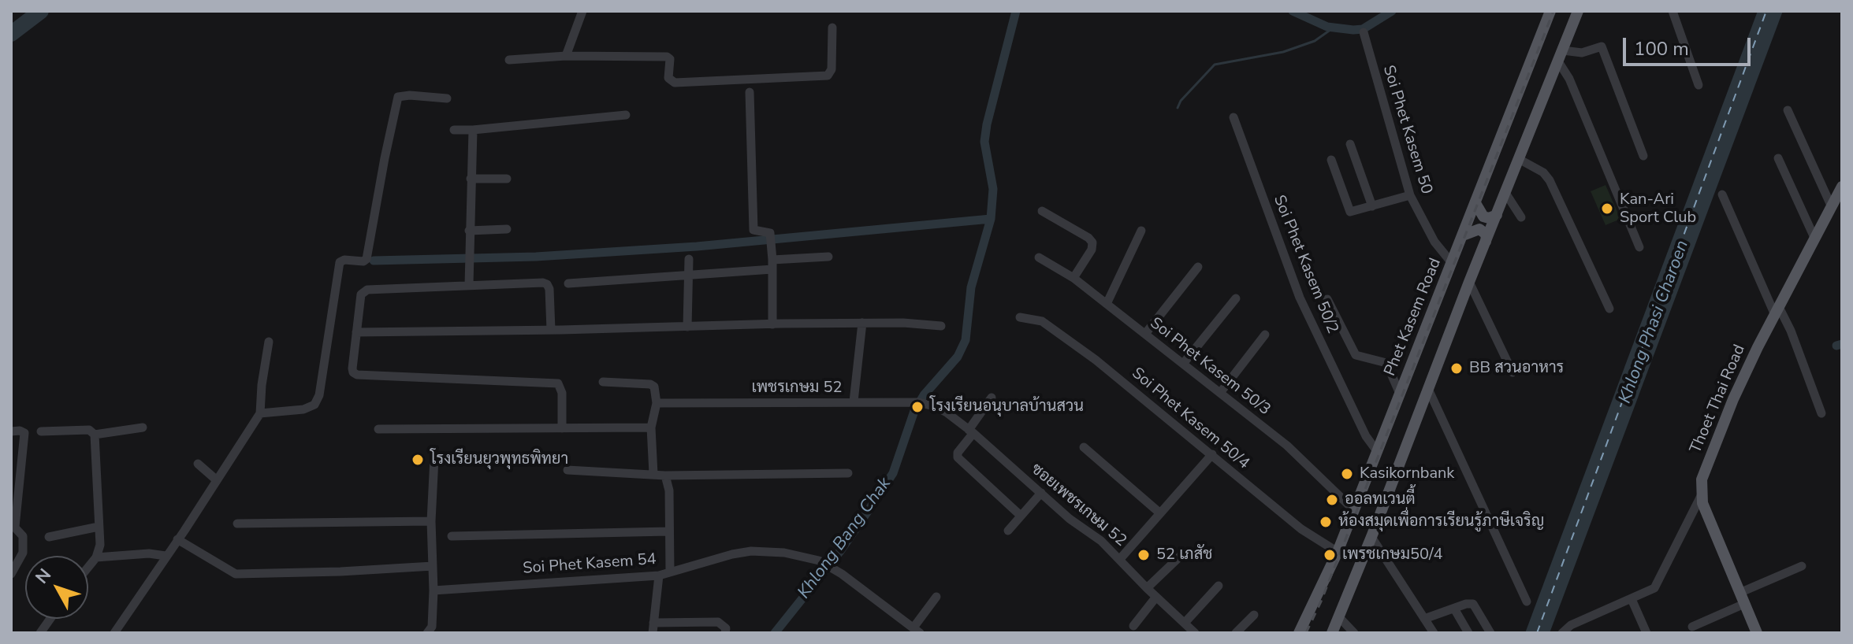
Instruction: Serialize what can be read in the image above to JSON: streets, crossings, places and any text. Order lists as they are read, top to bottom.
{
  "streets": {
    "main road": ["Phet Kasem Road", "Thoet Thai Road"],
    "street": [
      "Soi Phet Kasem 50",
      "Soi Phet Kasem 50/2",
      "Soi Phet Kasem 50/3",
      "เพชรเกษม 52",
      "Soi Phet Kasem 50/4",
      "ซอยเพชรเกษม 52",
      "Soi Phet Kasem 54"
    ]
  },
  "crossings": [
    ["Soi Phet Kasem 50", "Phet Kasem Road"],
    ["Soi Phet Kasem 50/2", "Phet Kasem Road"],
    ["Phet Kasem Road", "Soi Phet Kasem 50/3"],
    ["Phet Kasem Road", "Soi Phet Kasem 50/4"],
    ["เพชรเกษม 52", "ซอยเพชรเกษม 52"]
  ],
  "water": ["Khlong Phasi Charoen", "Khlong Bang Chak"],
  "places": [
    "Kan-Ari Sport Club",
    "BB สวนอาหาร",
    "โรงเรียนอนุบาลบ้านสวน",
    "โรงเรียนยุวพุทธพิทยา",
    "Kasikornbank",
    "ออลทเวนตี้",
    "ห้องสมุดเพื่อการเรียนรู้ภาษีเจริญ",
    "52 เภสัช",
    "เพรชเกษม50/4"
  ],
  "scale_bar": "100 m",
  "north": "top left"
}
